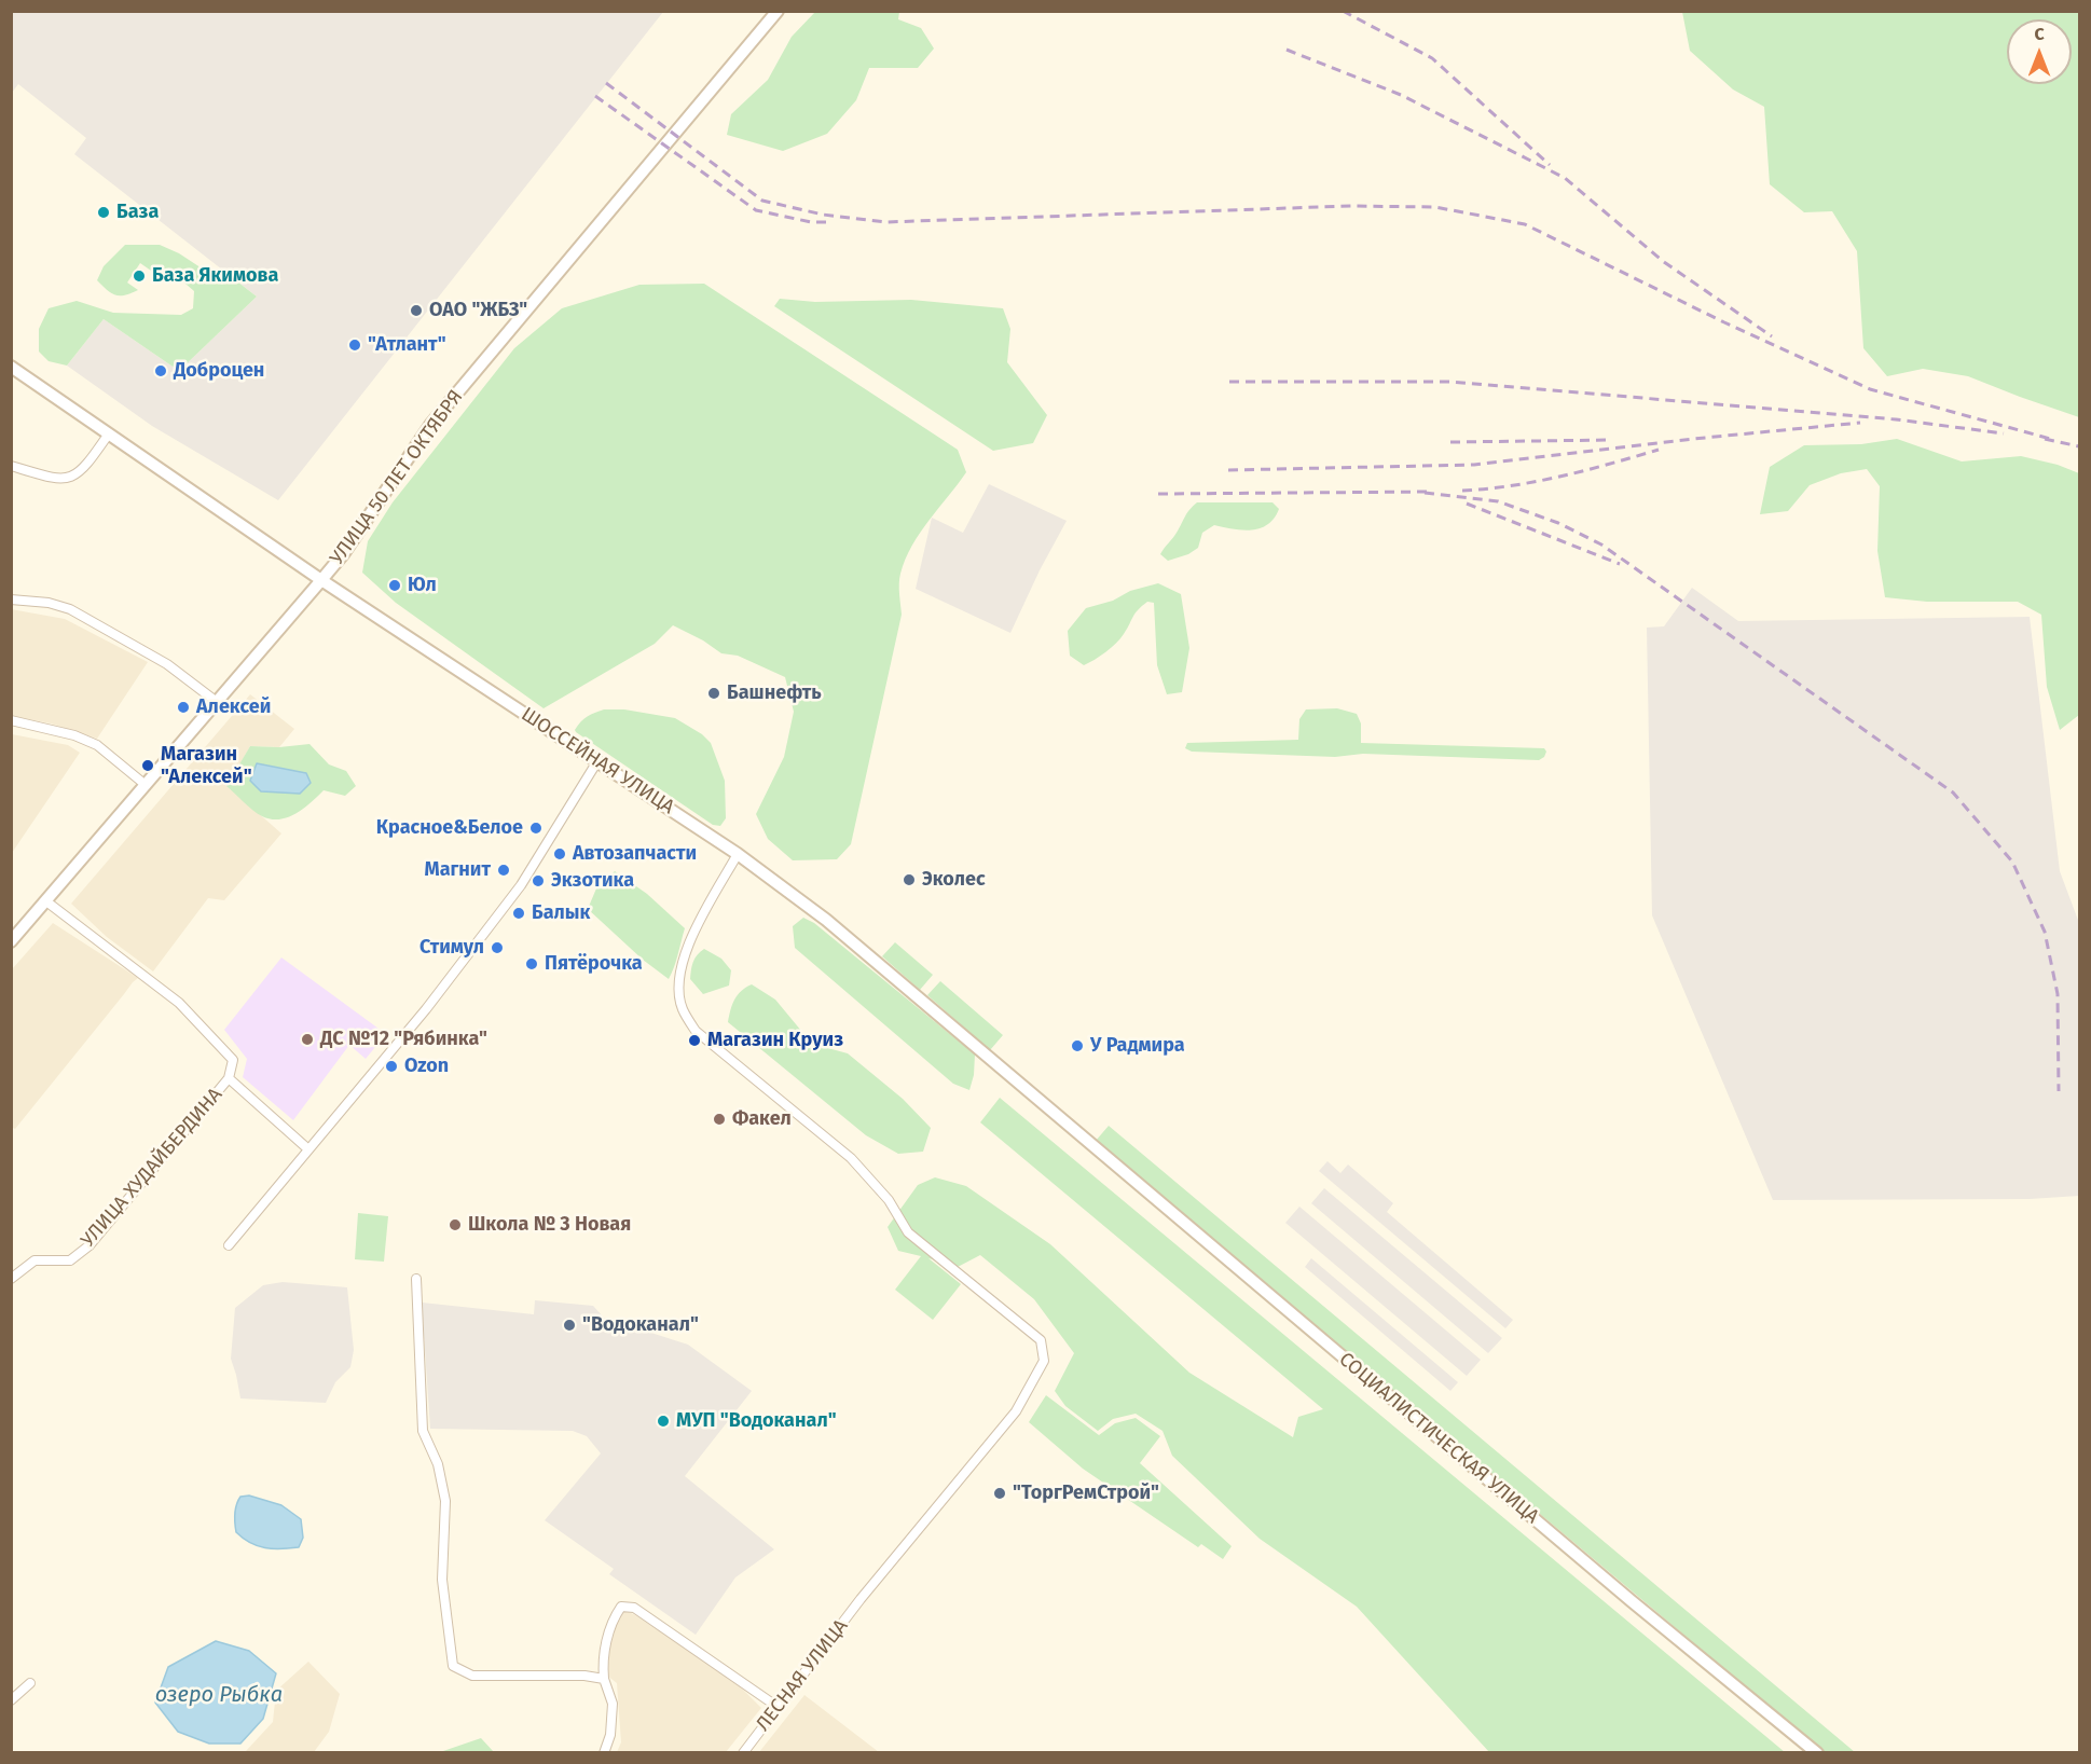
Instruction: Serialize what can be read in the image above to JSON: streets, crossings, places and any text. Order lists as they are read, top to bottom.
{
  "streets": {
    "street": [
      "УЛИЦА 50 ЛЕТ ОКТЯБРЯ",
      "ШОССЕЙНАЯ УЛИЦА",
      "УЛИЦА ХУДАЙБЕРДИНА",
      "СОЦИАЛИСТИЧЕСКАЯ УЛИЦА",
      "ЛЕСНАЯ УЛИЦА"
    ]
  },
  "crossings": [
    ["УЛИЦА 50 ЛЕТ ОКТЯБРЯ", "ШОССЕЙНАЯ УЛИЦА"],
    ["УЛИЦА 50 ЛЕТ ОКТЯБРЯ", "УЛИЦА ХУДАЙБЕРДИНА"],
    ["ШОССЕЙНАЯ УЛИЦА", "СОЦИАЛИСТИЧЕСКАЯ УЛИЦА"],
    ["ШОССЕЙНАЯ УЛИЦА", "ЛЕСНАЯ УЛИЦА"]
  ],
  "water": ["озеро Рыбка"],
  "places": [
    "База",
    "База Якимова",
    "ОАО \"ЖБЗ\"",
    "\"Атлант\"",
    "Доброцен",
    "Юл",
    "Башнефть",
    "Алексей",
    "Магазин \"Алексей\"",
    "Красное&Белое",
    "Автозапчасти",
    "Магнит",
    "Эколес",
    "Экзотика",
    "Балык",
    "Стимул",
    "Пятёрочка",
    "ДС №12 \"Рябинка\"",
    "Магазин Круиз",
    "У Радмира",
    "Ozon",
    "Факел",
    "Школа № 3 Новая",
    "\"Водоканал\"",
    "МУП \"Водоканал\"",
    "\"ТоргРемСтрой\""
  ],
  "north": "top"
}
